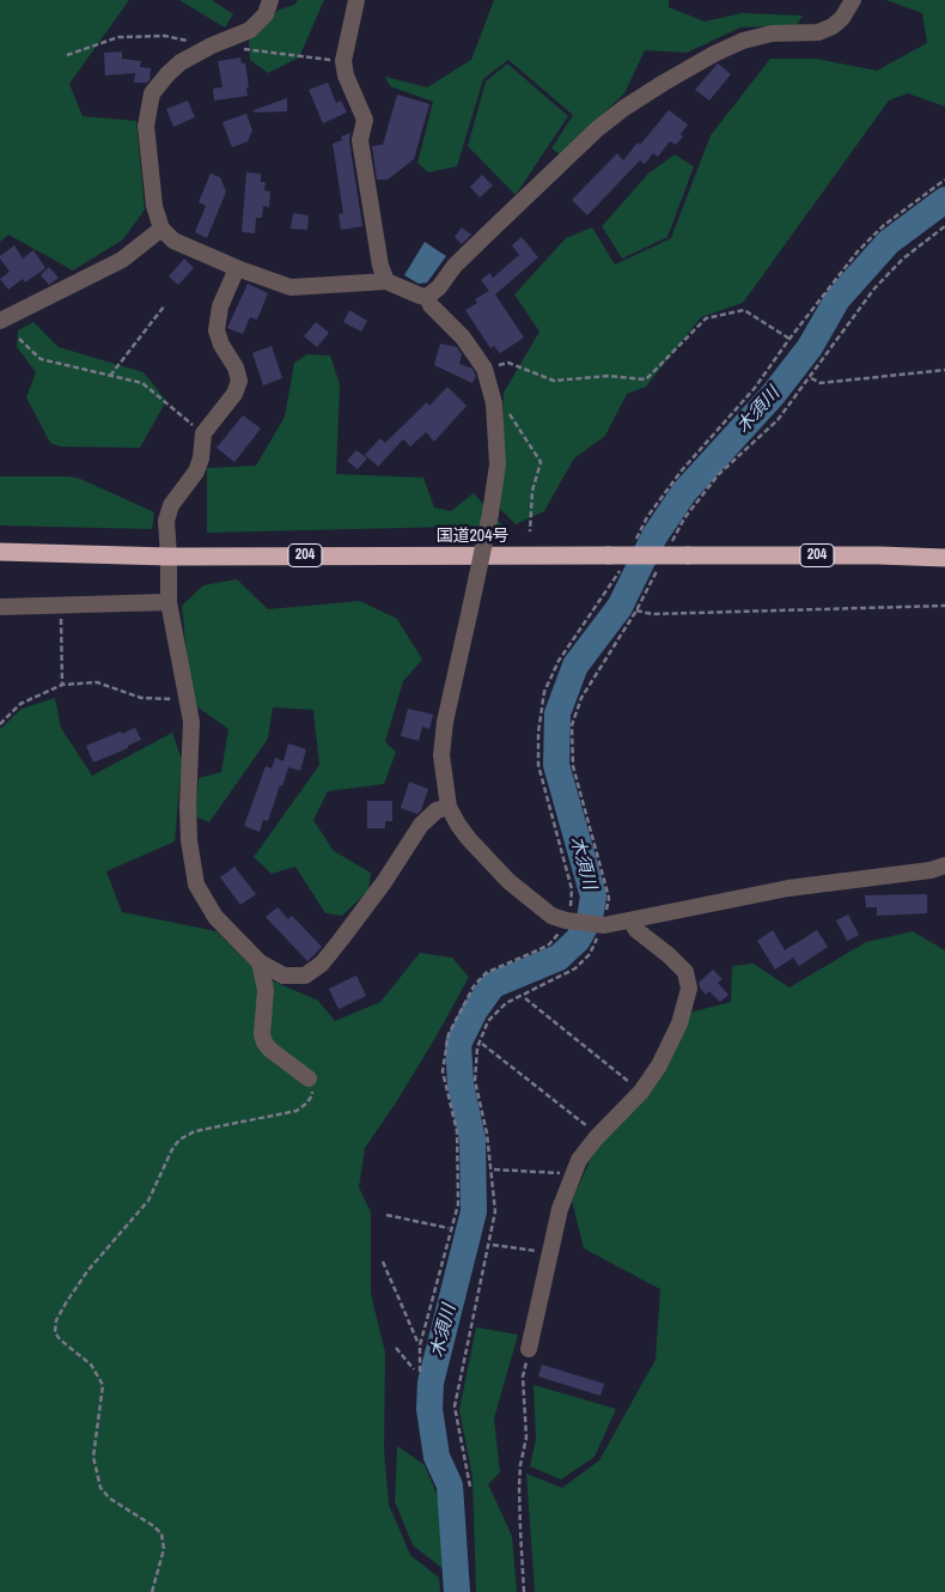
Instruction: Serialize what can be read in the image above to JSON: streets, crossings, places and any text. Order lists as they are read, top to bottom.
{
  "streets": {
    "highway": ["国道204号", "204"]
  },
  "water": ["木須川"]
}
